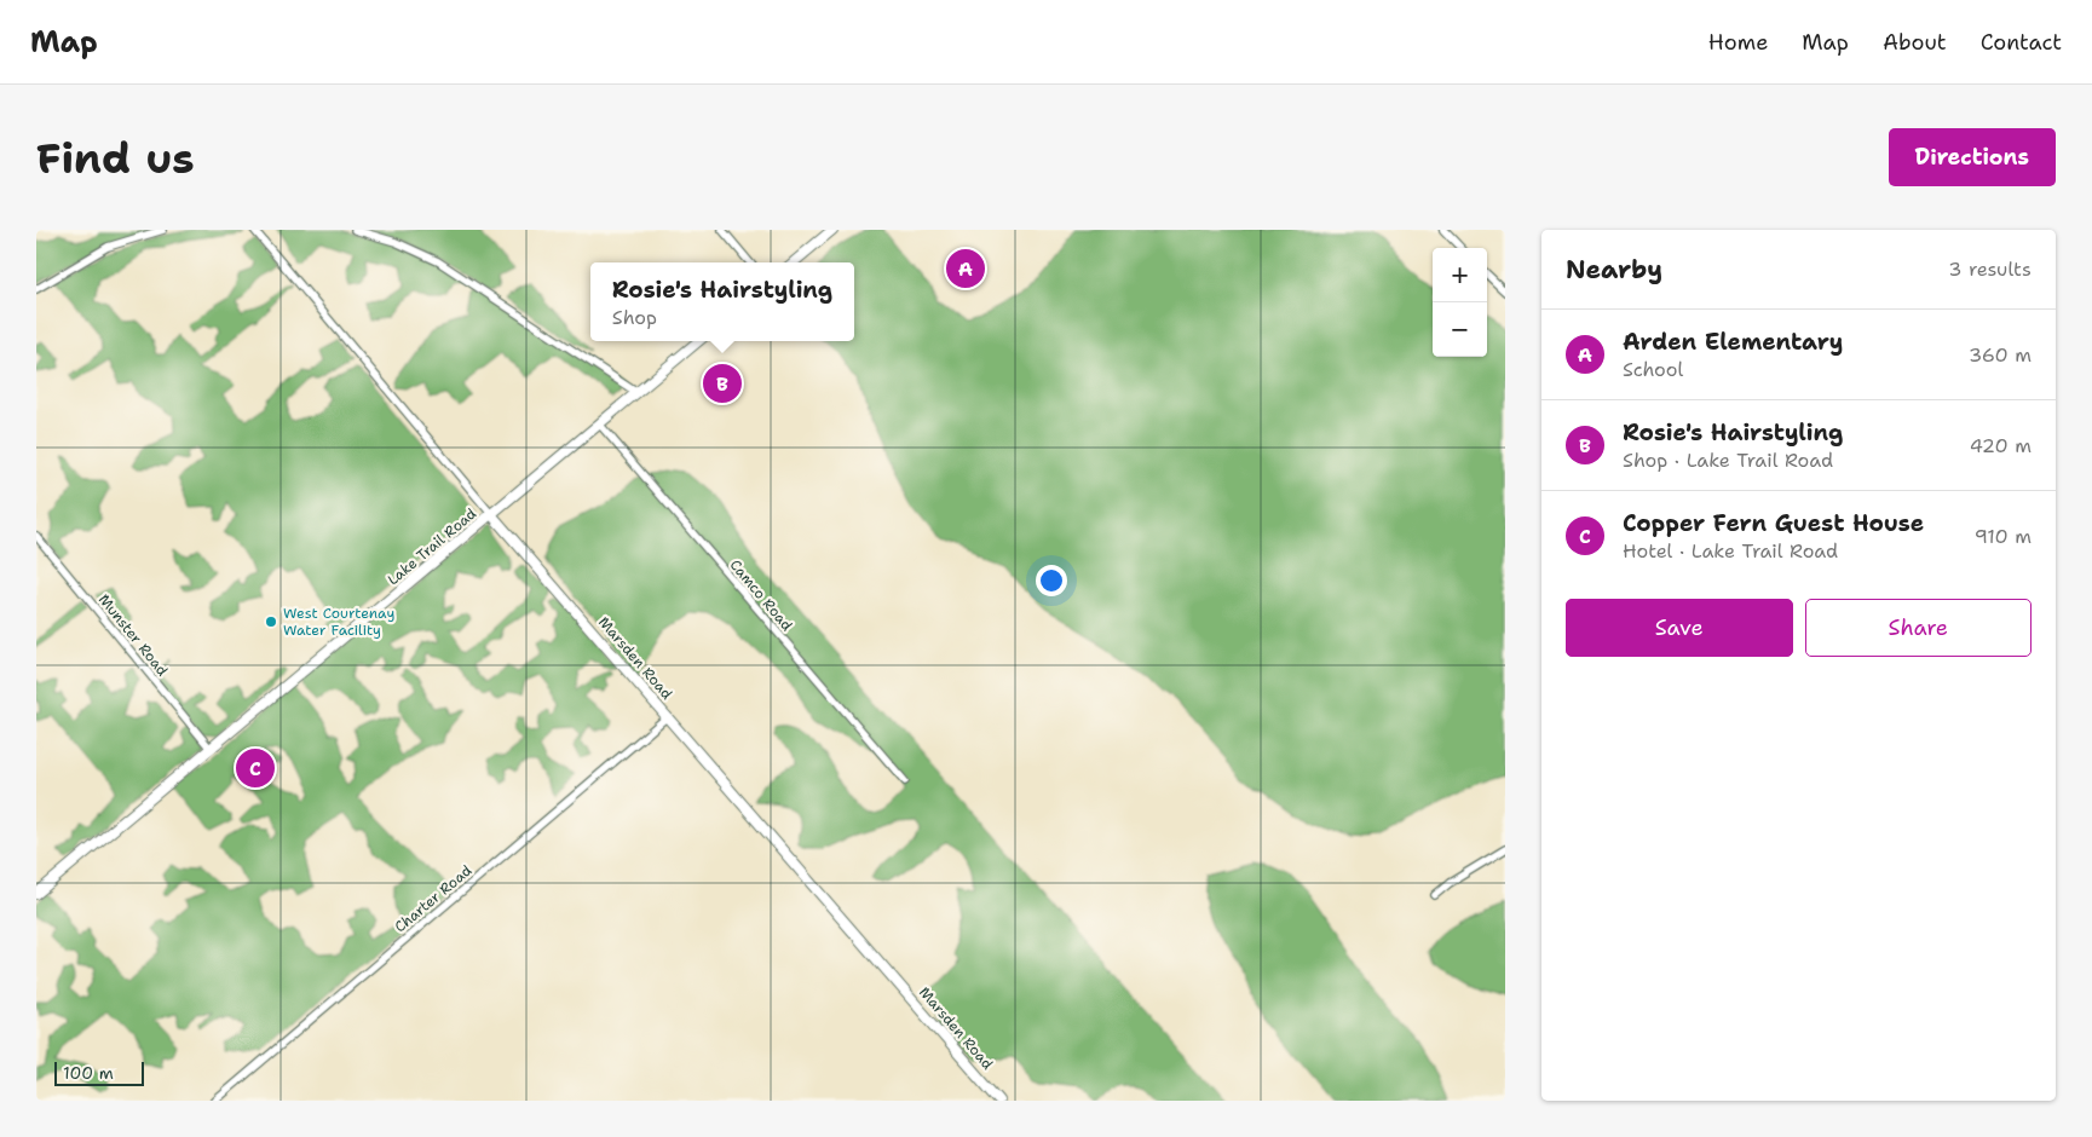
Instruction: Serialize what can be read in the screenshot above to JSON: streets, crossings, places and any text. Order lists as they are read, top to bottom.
{
  "streets": {
    "street": [
      "Lake Trail Road",
      "Camco Road",
      "Munster Road",
      "Marsden Road",
      "Charter Road"
    ]
  },
  "crossings": [
    ["Lake Trail Road", "Camco Road"],
    ["Lake Trail Road", "Munster Road"],
    ["Lake Trail Road", "Marsden Road"],
    ["Marsden Road", "Charter Road"]
  ],
  "places": ["West Courtenay Water Facility"],
  "scale_bar": "100 m",
  "page": {
    "header": "Map",
    "nav": [
      "Home",
      "Map",
      "About",
      "Contact"
    ],
    "buttons": [
      "Directions",
      ["Save", "Share"]
    ],
    "title": "Find us",
    "heading": ["Nearby", "3 results"],
    "pins": ["A", "B", "C"],
    "map_buttons": ["+", "−"],
    "popup": ["Rosie's Hairstyling", "Shop"],
    "list": [
      {
        "mark": "A",
        "name": "Arden Elementary",
        "note": "School",
        "value": "360 m"
      },
      {
        "mark": "B",
        "name": "Rosie's Hairstyling",
        "note": "Shop · Lake Trail Road",
        "value": "420 m"
      },
      {
        "mark": "C",
        "name": "Copper Fern Guest House",
        "note": "Hotel · Lake Trail Road",
        "value": "910 m"
      }
    ],
    "scale": "100 m"
  }
}
